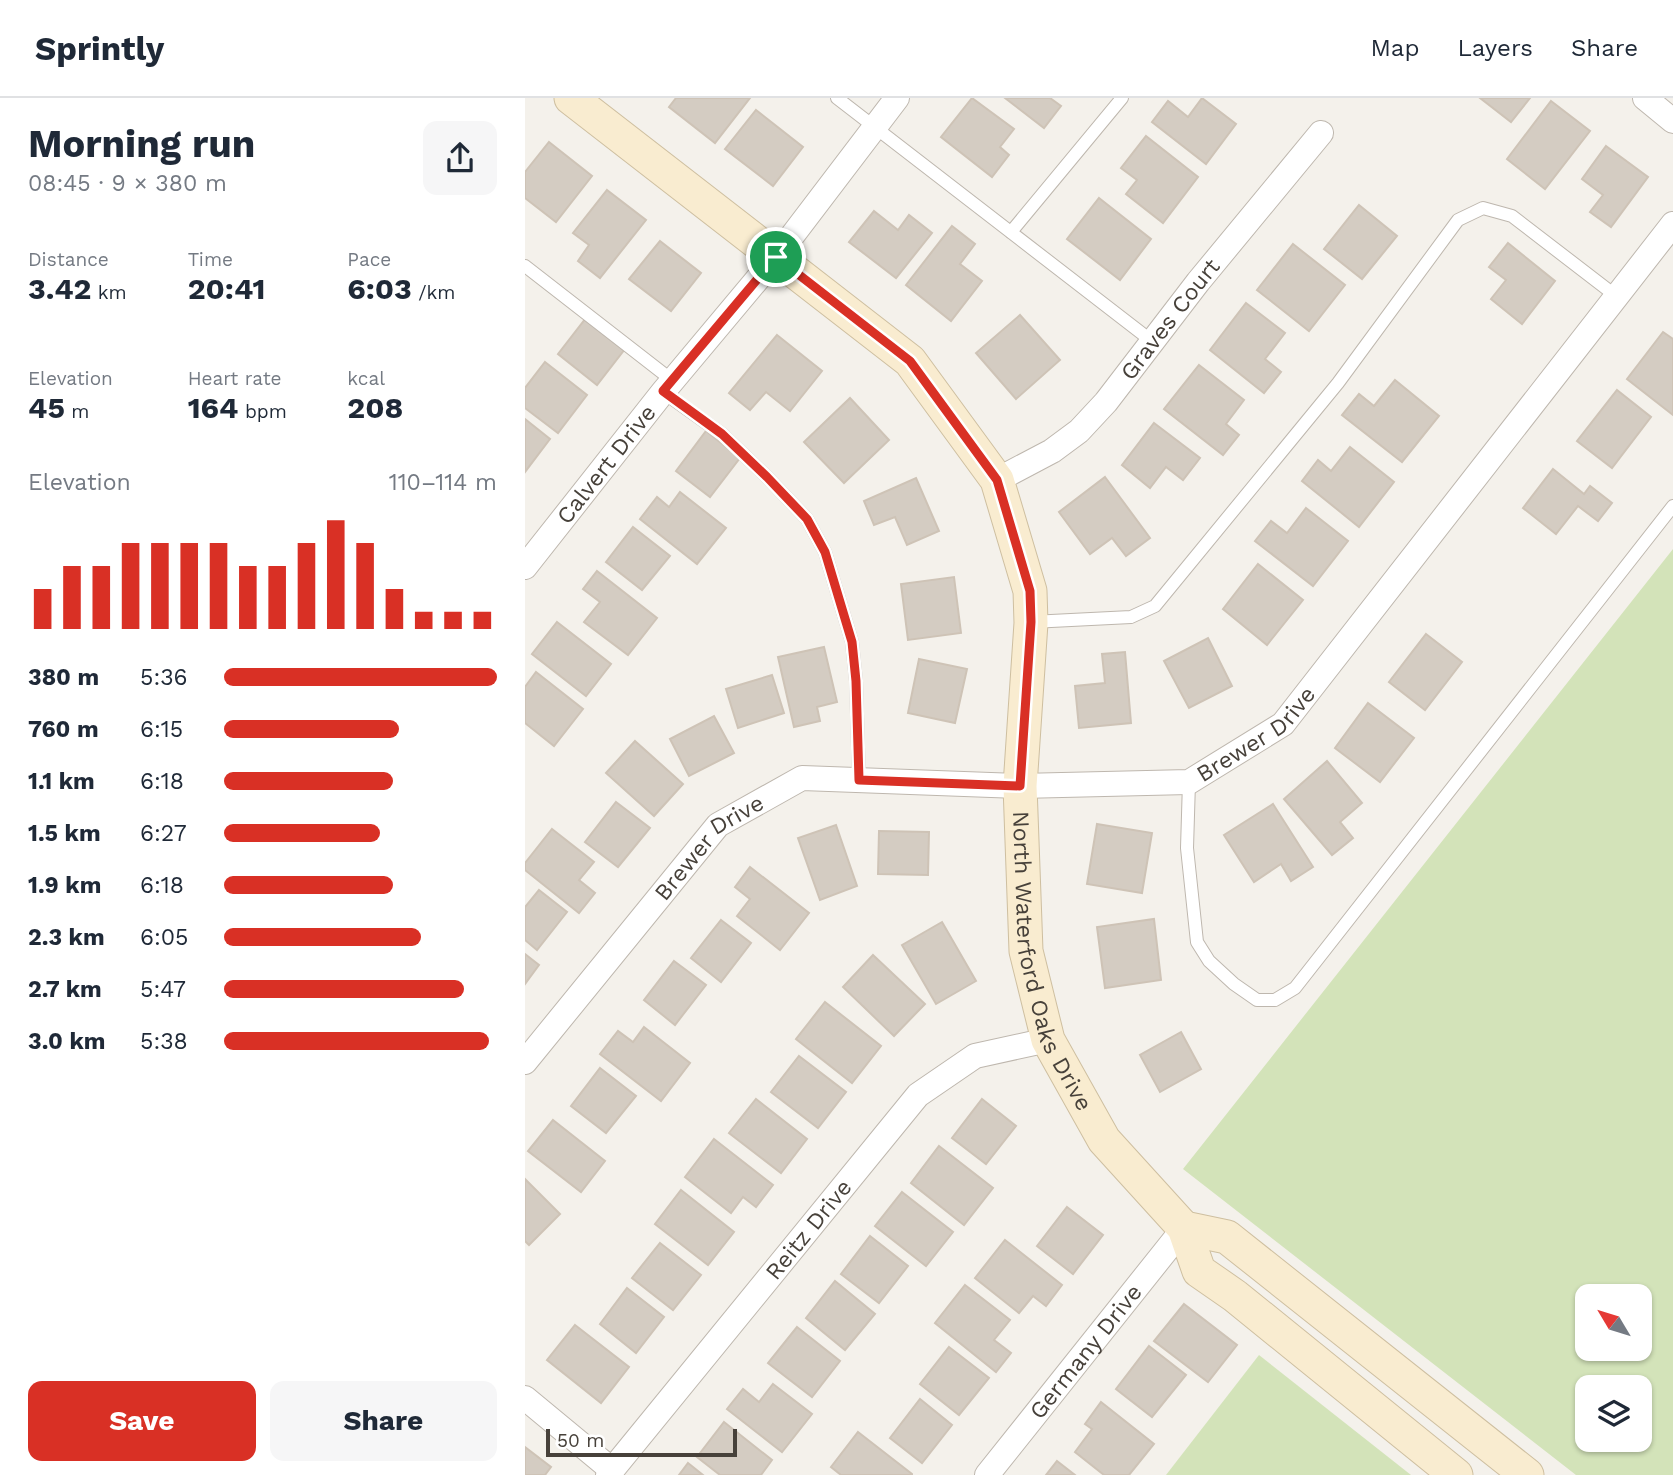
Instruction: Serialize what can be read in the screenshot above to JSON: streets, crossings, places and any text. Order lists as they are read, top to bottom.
{
  "streets": {
    "street": [
      "Graves Court",
      "Calvert Drive",
      "Brewer Drive",
      "North Waterford Oaks Drive",
      "Reitz Drive",
      "Germany Drive"
    ]
  },
  "crossings": [
    ["Graves Court", "North Waterford Oaks Drive"],
    ["Calvert Drive", "North Waterford Oaks Drive"],
    ["Brewer Drive", "North Waterford Oaks Drive"],
    ["North Waterford Oaks Drive", "Reitz Drive"],
    ["North Waterford Oaks Drive", "Germany Drive"]
  ],
  "scale_bar": "50 m",
  "north": "top left",
  "page": {
    "header": "Sprintly",
    "nav": ["Map", "Layers", "Share"],
    "heading": ["Morning run", "08:45 · 9 × 380 m"],
    "stats": [
      ["Distance", "3.42 km"],
      ["Time", "20:41"],
      ["Pace", "6:03 /km"],
      ["Elevation", "45 m"],
      ["Heart rate", "164 bpm"],
      ["kcal", "208"]
    ],
    "chart": ["Elevation", "110–114 m"],
    "list": [
      {
        "name": "380 m",
        "note": "5:36"
      },
      {
        "name": "760 m",
        "note": "6:15"
      },
      {
        "name": "1.1 km",
        "note": "6:18"
      },
      {
        "name": "1.5 km",
        "note": "6:27"
      },
      {
        "name": "1.9 km",
        "note": "6:18"
      },
      {
        "name": "2.3 km",
        "note": "6:05"
      },
      {
        "name": "2.7 km",
        "note": "5:47"
      },
      {
        "name": "3.0 km",
        "note": "5:38"
      }
    ],
    "buttons": ["Save", "Share"],
    "scale": "50 m"
  }
}
